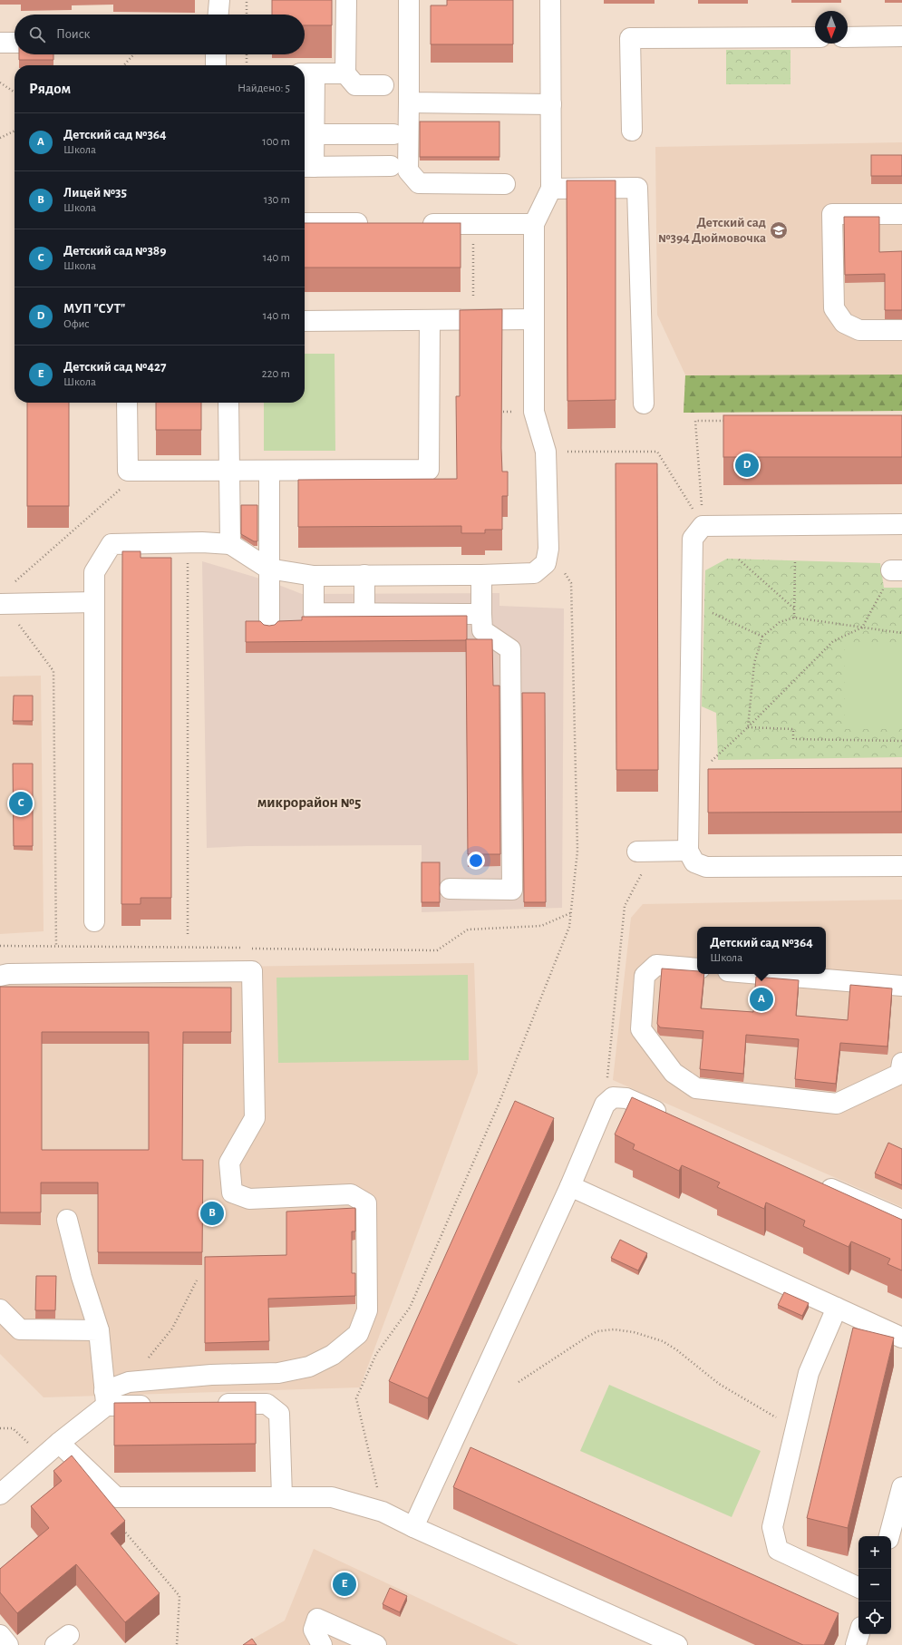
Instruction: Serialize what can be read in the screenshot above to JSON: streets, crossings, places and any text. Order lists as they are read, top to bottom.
{
  "districts": ["микрорайон №5"],
  "places": {
    "school or university": ["Детский сад №394 Дюймовочка"]
  },
  "north": "bottom",
  "page": {
    "search": "Поиск",
    "heading": ["Рядом", "Найдено: 5"],
    "list": [
      {
        "mark": "A",
        "name": "Детский сад №364",
        "note": "Школа",
        "value": "100 m"
      },
      {
        "mark": "B",
        "name": "Лицей №35",
        "note": "Школа",
        "value": "130 m"
      },
      {
        "mark": "C",
        "name": "Детский сад №389",
        "note": "Школа",
        "value": "140 m"
      },
      {
        "mark": "D",
        "name": "МУП \"СУТ\"",
        "note": "Офис",
        "value": "140 m"
      },
      {
        "mark": "E",
        "name": "Детский сад №427",
        "note": "Школа",
        "value": "220 m"
      }
    ],
    "pins": [
      "D",
      "C",
      "A",
      "B",
      "E"
    ],
    "popup": ["Детский сад №364", "Школа"],
    "map_buttons": ["+", "−"]
  }
}
